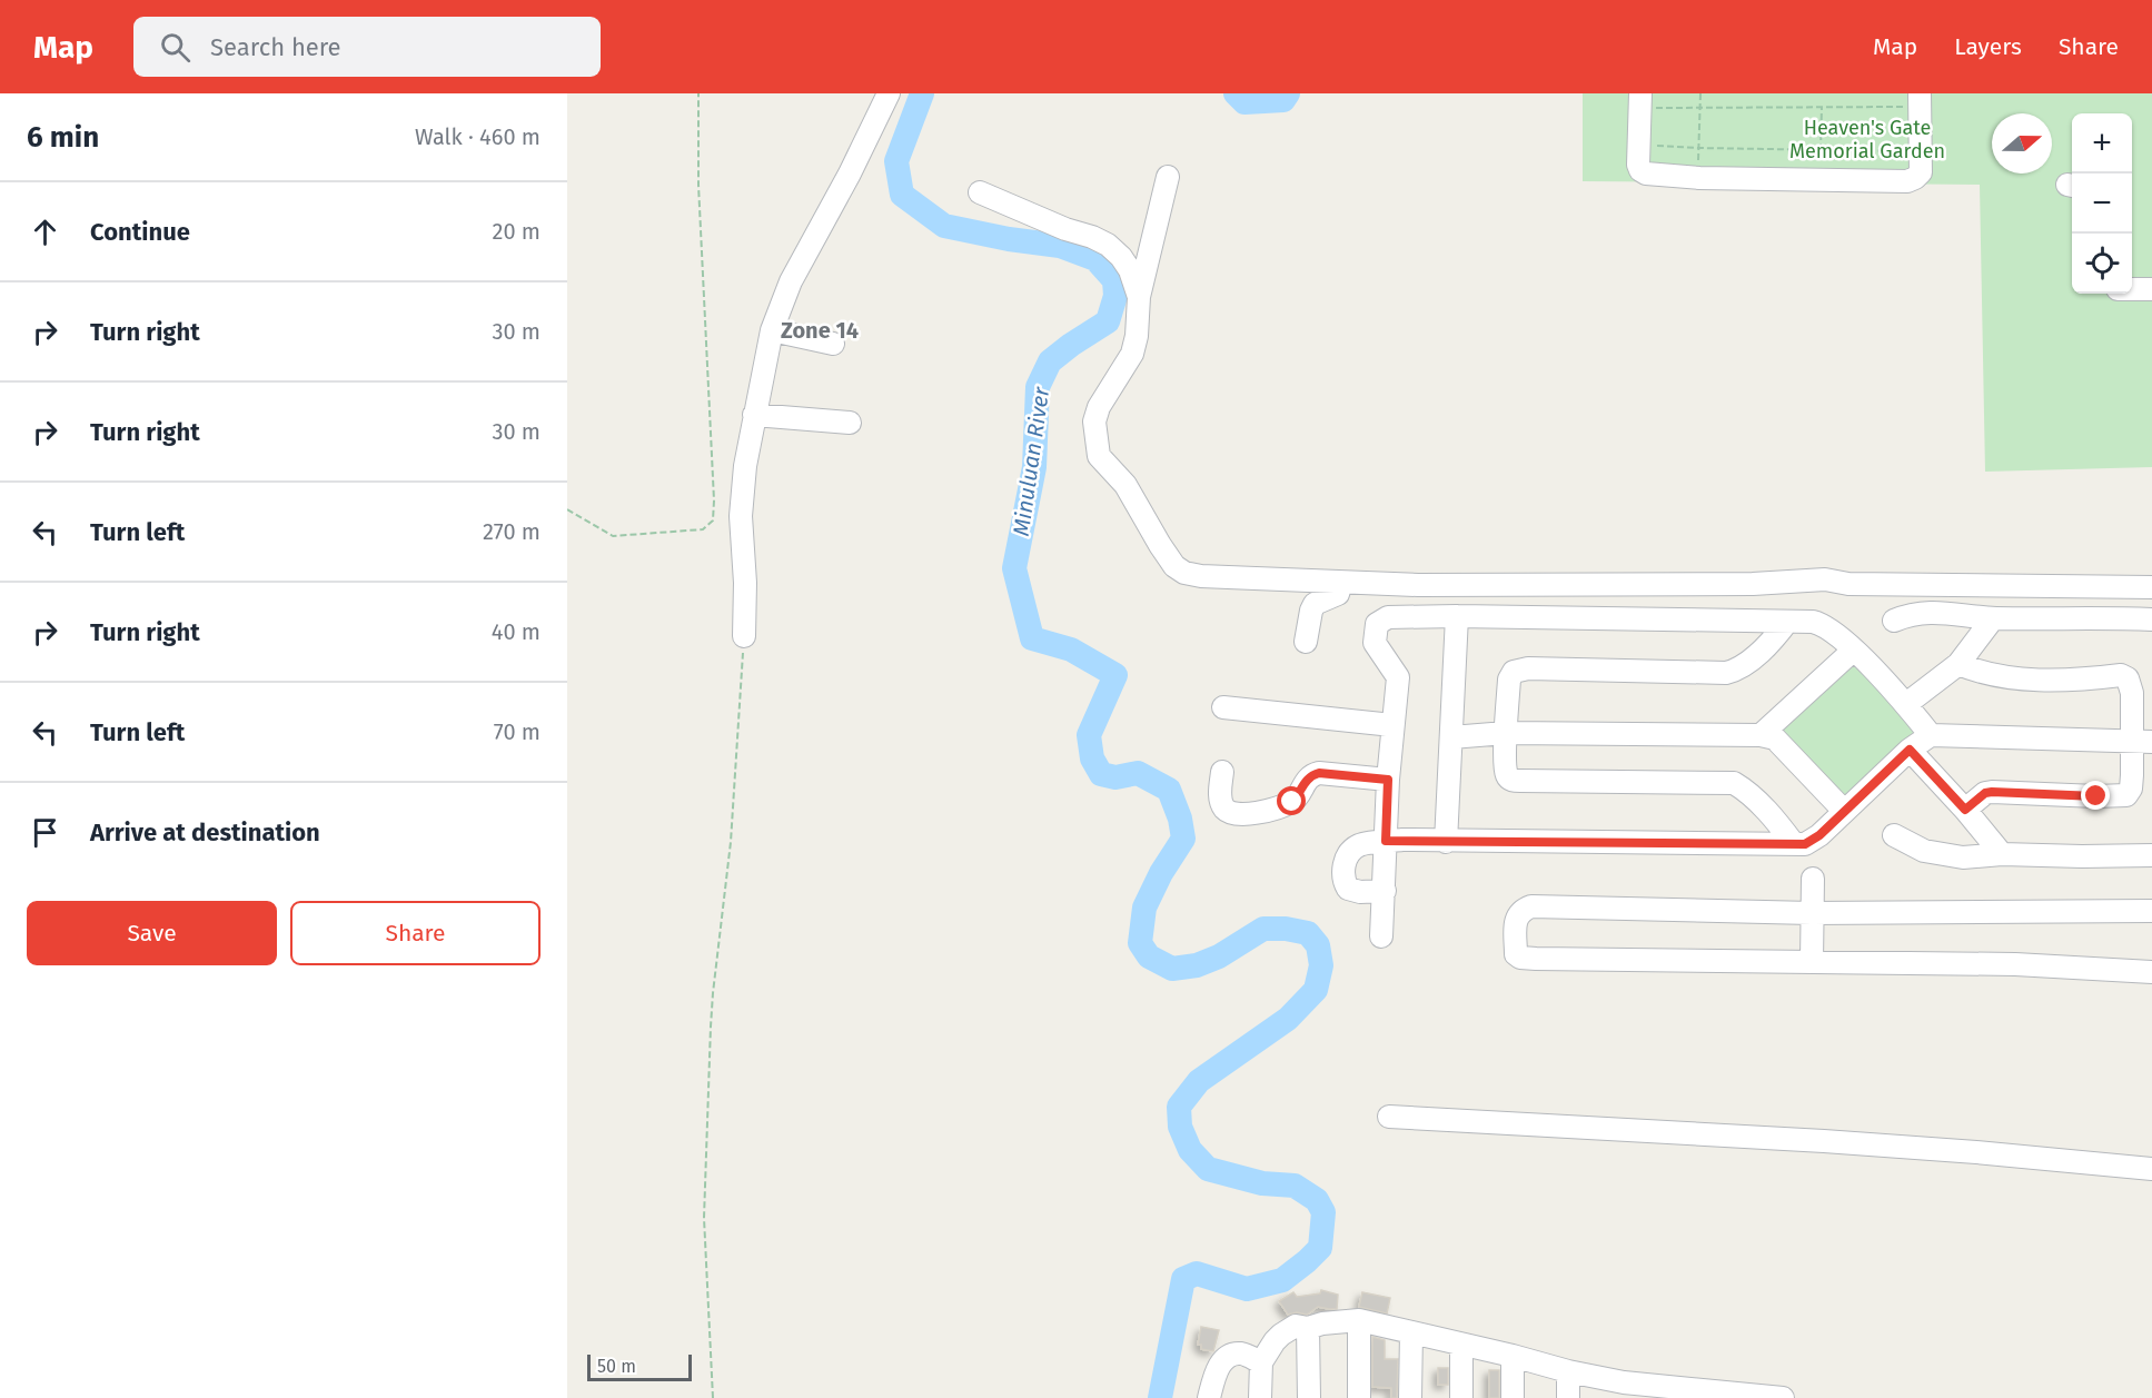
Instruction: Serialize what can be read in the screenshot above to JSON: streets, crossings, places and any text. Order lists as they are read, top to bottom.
{
  "districts": ["Zone 14"],
  "water": ["Minuluan River"],
  "parks": ["Heaven's Gate Memorial Garden"],
  "scale_bar": "50 m",
  "north": "right",
  "page": {
    "header": "Map",
    "search": "Search here",
    "nav": ["Map", "Layers", "Share"],
    "heading": ["6 min", "Walk · 460 m"],
    "map_buttons": ["+", "−"],
    "list": [
      ["Continue", "20 m"],
      ["Turn right", "30 m"],
      ["Turn right", "30 m"],
      ["Turn left", "270 m"],
      ["Turn right", "40 m"],
      ["Turn left", "70 m"],
      "Arrive at destination"
    ],
    "buttons": ["Save", "Share"],
    "scale": "50 m"
  }
}
